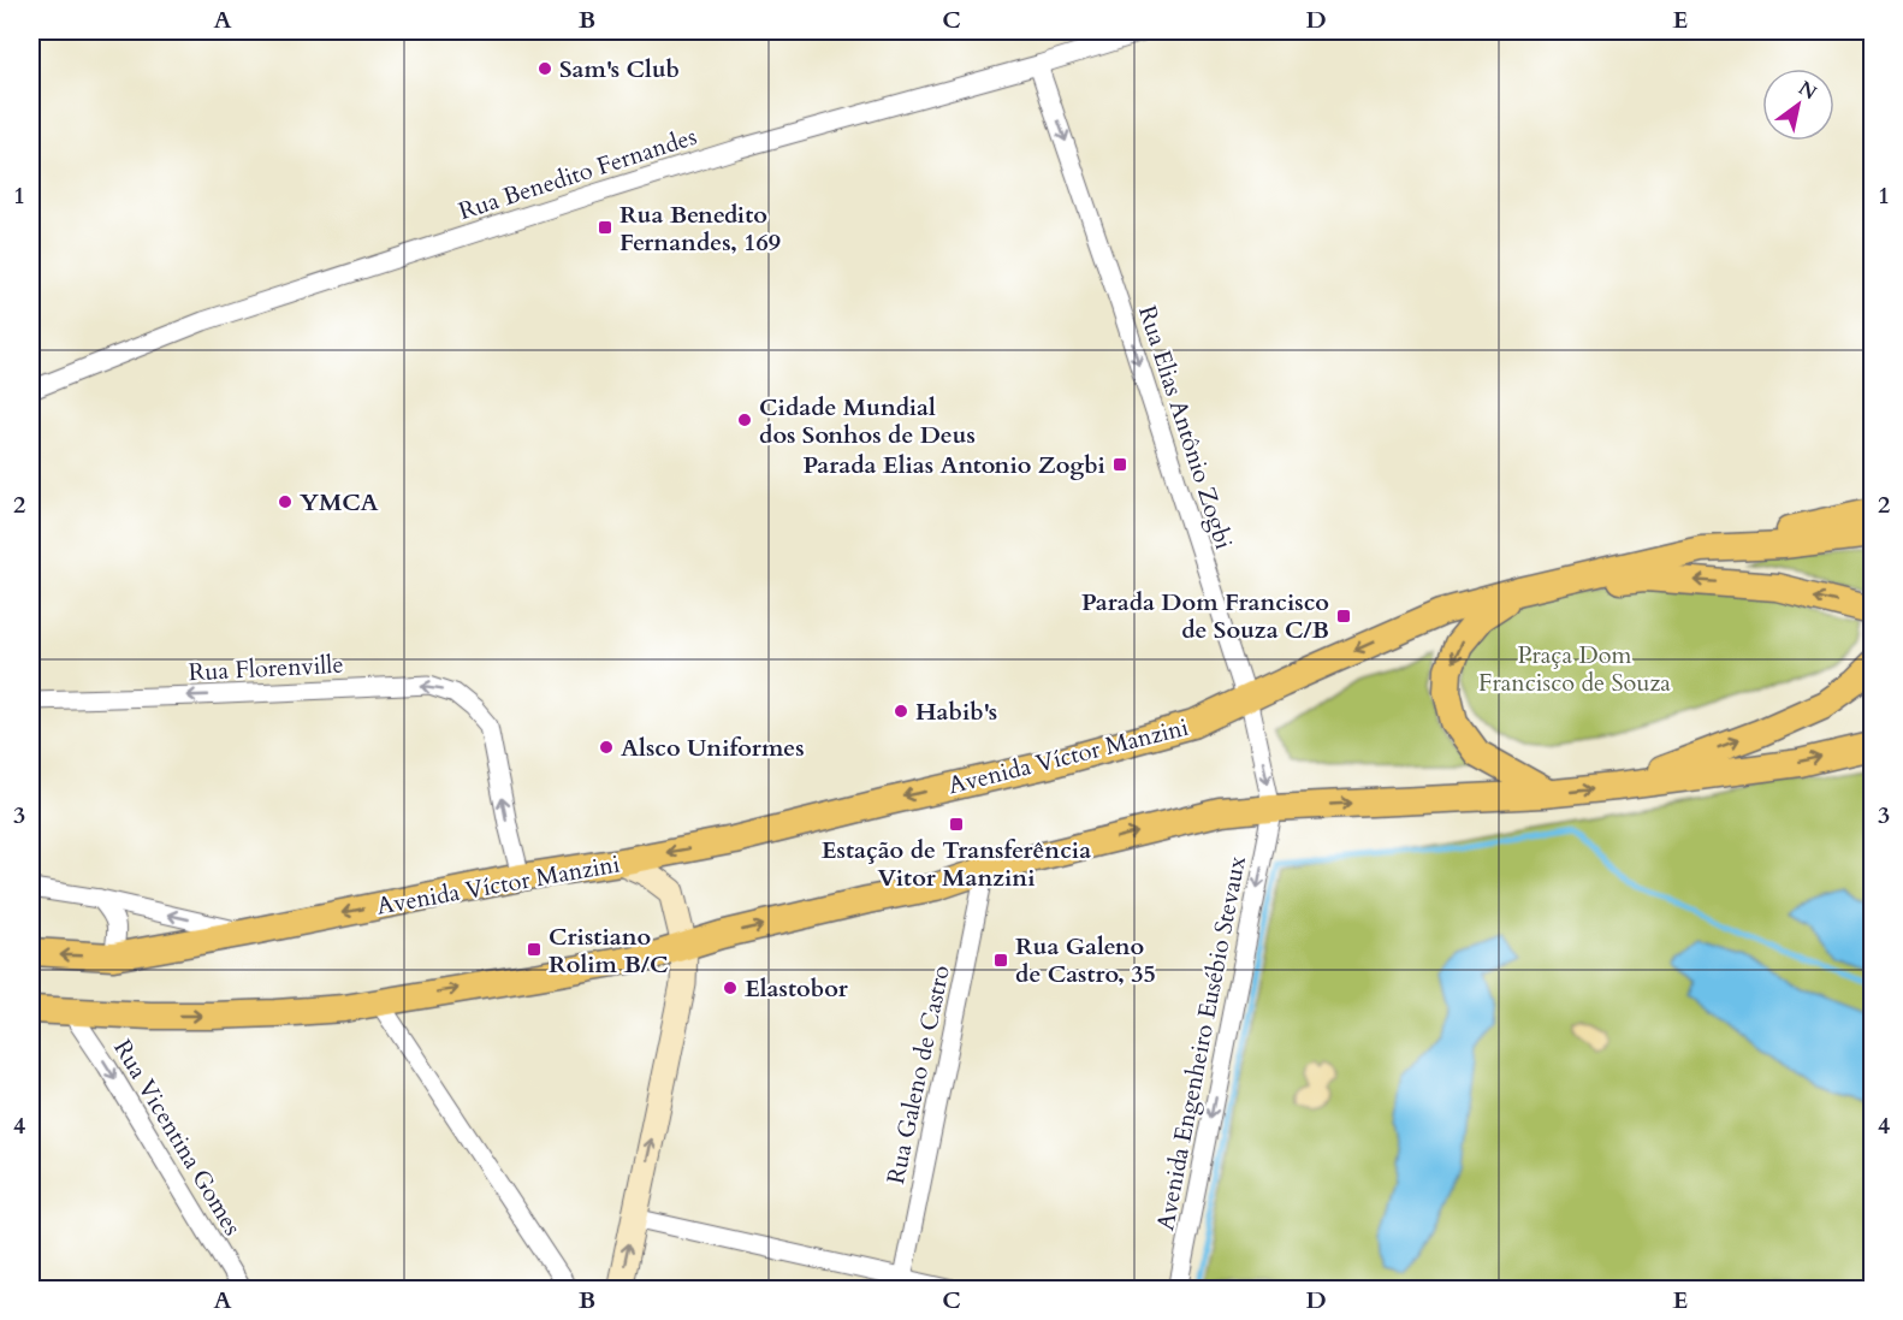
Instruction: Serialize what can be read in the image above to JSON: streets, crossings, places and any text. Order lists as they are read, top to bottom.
{
  "streets": {
    "main road": ["Avenida Víctor Manzini"],
    "street": [
      "Rua Benedito Fernandes",
      "Rua Elias Antônio Zogbi",
      "Rua Florenville",
      "Avenida Engenheiro Eusébio Stevaux",
      "Rua Galeno de Castro",
      "Rua Vicentina Gomes"
    ]
  },
  "crossings": [
    ["Rua Benedito Fernandes", "Rua Elias Antônio Zogbi"],
    ["Rua Elias Antônio Zogbi", "Avenida Víctor Manzini"],
    ["Rua Elias Antônio Zogbi", "Avenida Engenheiro Eusébio Stevaux"],
    ["Rua Florenville", "Avenida Víctor Manzini"]
  ],
  "one_way": [
    "Rua Elias Antônio Zogbi",
    "Rua Florenville",
    "Avenida Engenheiro Eusébio Stevaux",
    "Rua Vicentina Gomes"
  ],
  "parks": ["Praça Dom Francisco de Souza"],
  "places": {
    "other": [
      "Sam's Club",
      "Cidade Mundial dos Sonhos de Deus",
      "YMCA",
      "Habib's",
      "Alsco Uniformes",
      "Elastobor"
    ],
    "transit": [
      "Rua Benedito Fernandes, 169",
      "Parada Elias Antonio Zogbi",
      "Parada Dom Francisco de Souza C/B",
      "Estação de Transferência Vitor Manzini",
      "Cristiano Rolim B/C",
      "Rua Galeno de Castro, 35"
    ]
  },
  "north": "top right",
  "grid": {
    "columns": [
      "A",
      "B",
      "C",
      "D",
      "E"
    ],
    "rows": [
      "1",
      "2",
      "3",
      "4"
    ]
  }
}
